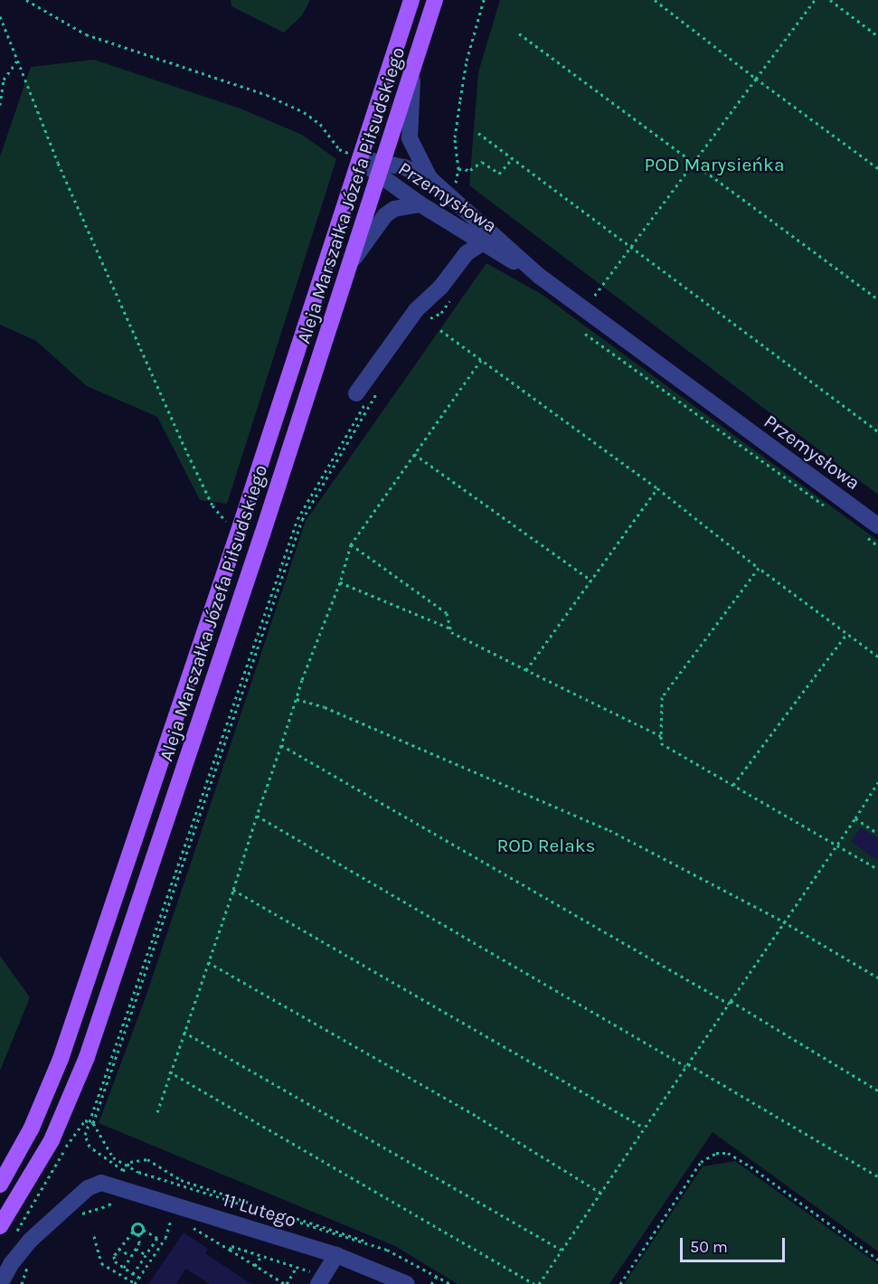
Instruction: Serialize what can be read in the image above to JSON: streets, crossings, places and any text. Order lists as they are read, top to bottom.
{
  "streets": {
    "main road": ["Aleja Marszałka Józefa Piłsudskiego"],
    "street": ["Przemysłowa", "11 Lutego"]
  },
  "crossings": [
    ["Aleja Marszałka Józefa Piłsudskiego", "Przemysłowa"]
  ],
  "parks": ["POD Marysieńka", "ROD Relaks"],
  "scale_bar": "50 m"
}
